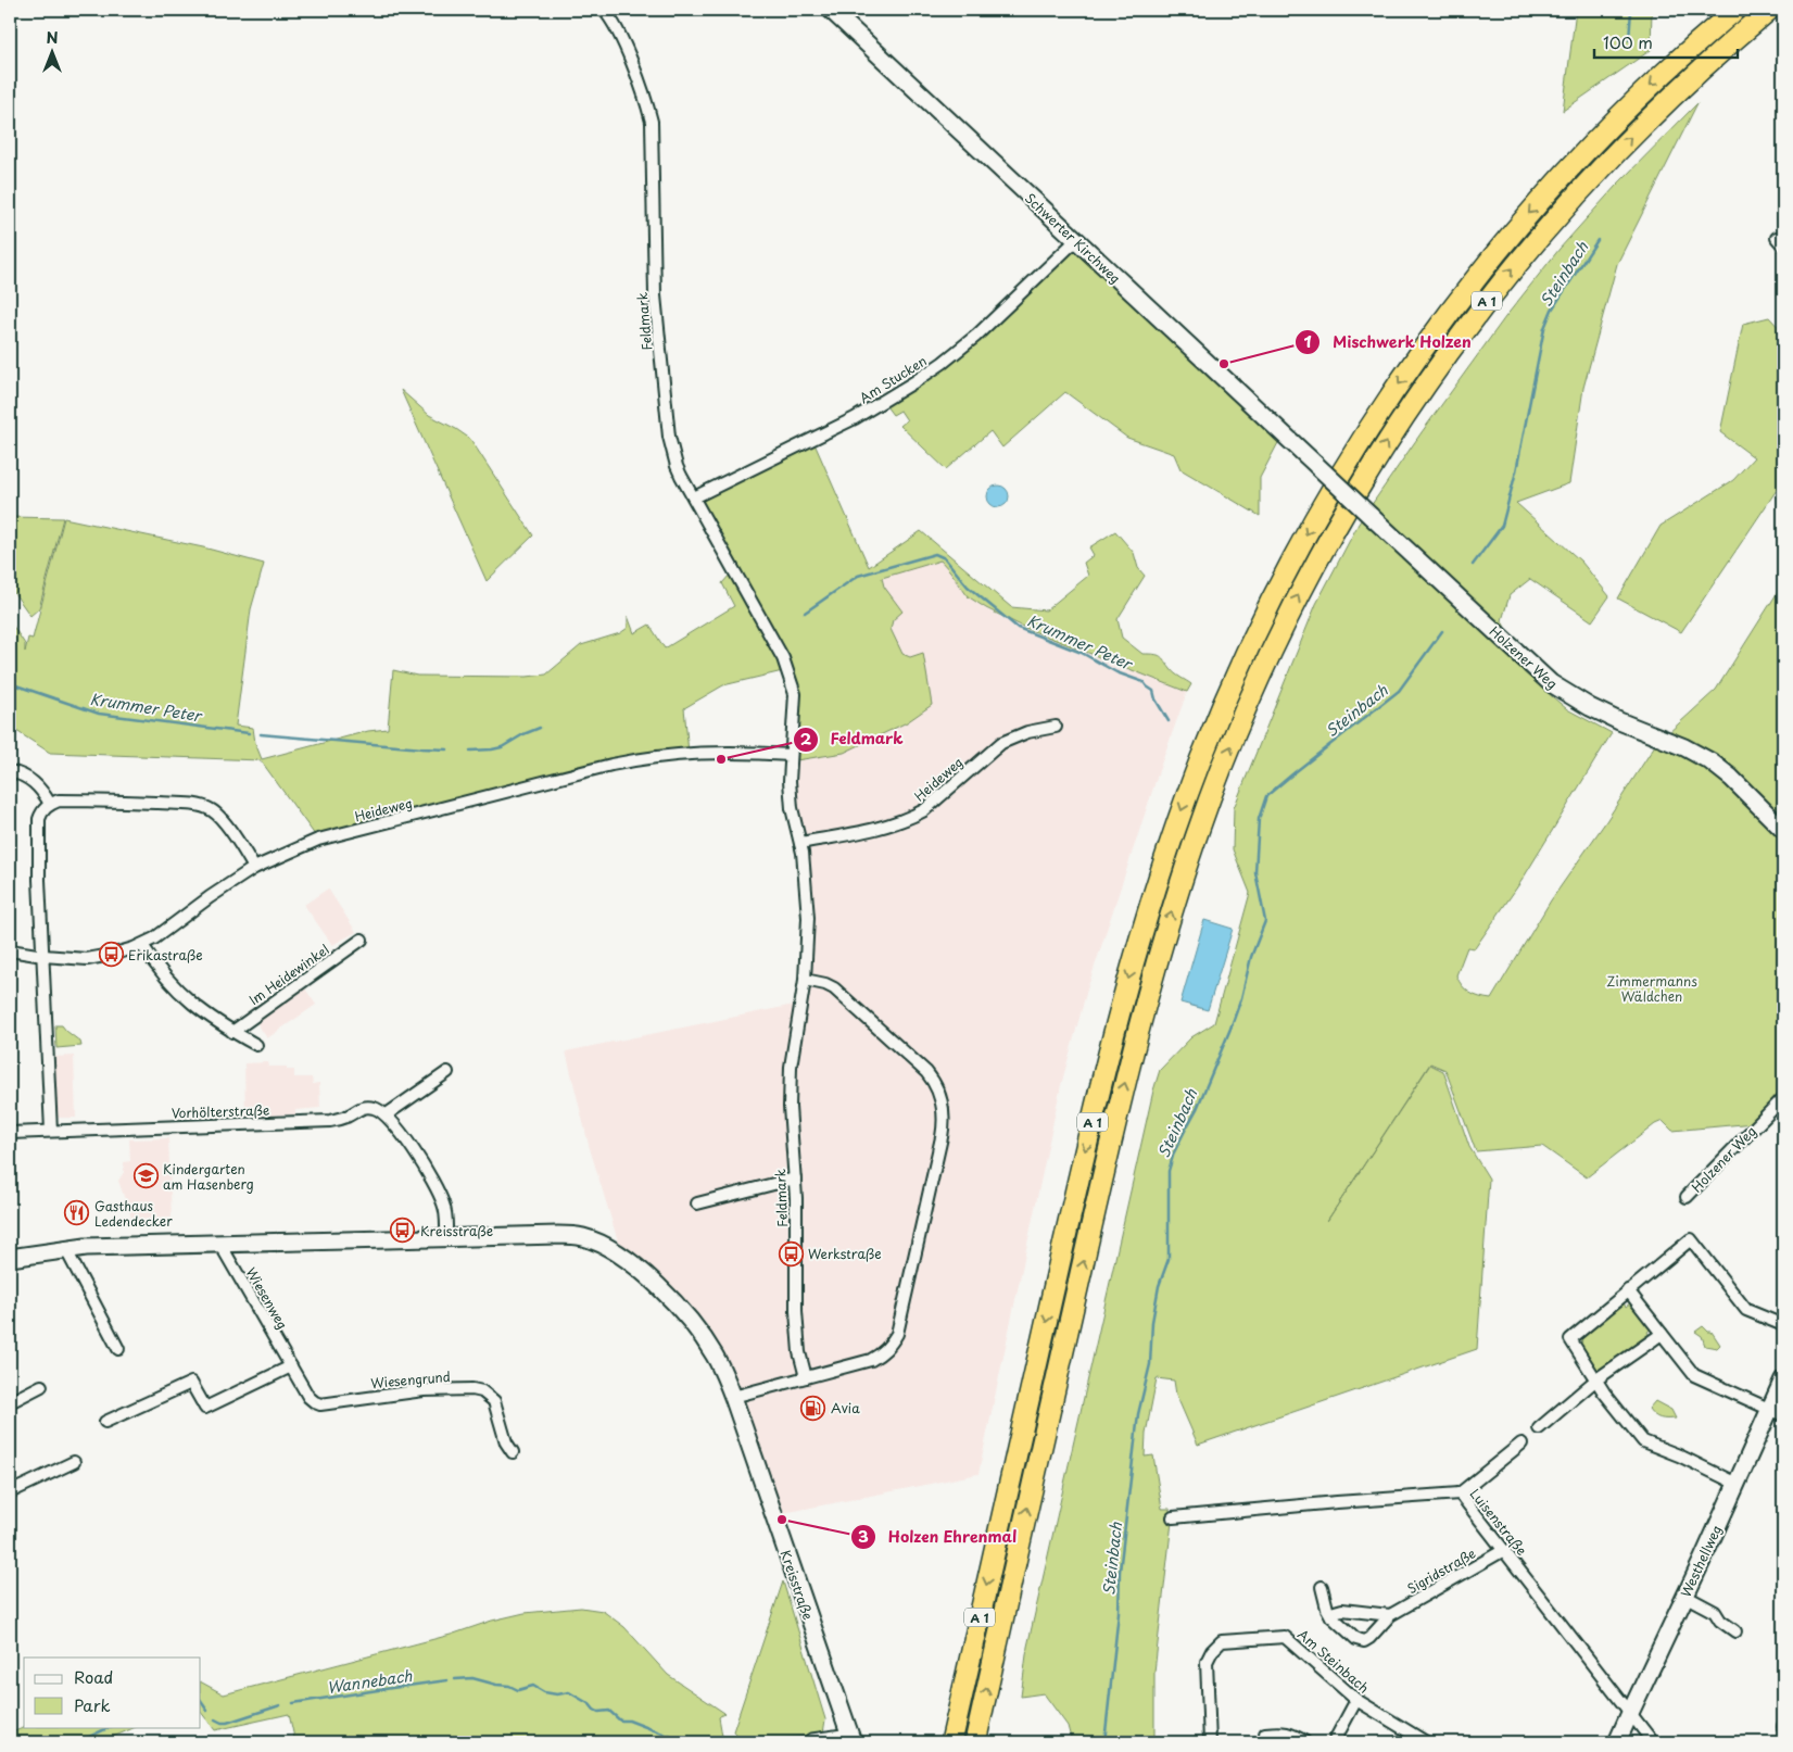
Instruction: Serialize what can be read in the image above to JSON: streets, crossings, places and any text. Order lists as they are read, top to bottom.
{
  "streets": {
    "highway": ["A 1"],
    "main road": [
      "Schwerter Kirchweg",
      "Holzener Weg",
      "Westhellweg",
      "Kreisstraße"
    ],
    "street": [
      "Feldmark",
      "Am Stucken",
      "Heideweg",
      "Im Heidewinkel",
      "Vorhölterstraße",
      "Wiesenweg",
      "Wiesengrund",
      "Luisenstraße",
      "Sigridstraße",
      "Am Steinbach"
    ]
  },
  "crossings": [
    ["Schwerter Kirchweg", "Am Stucken"],
    ["Schwerter Kirchweg", "Holzener Weg"],
    ["Feldmark", "Am Stucken"],
    ["Feldmark", "Heideweg"],
    ["Wiesenweg", "Wiesengrund"],
    ["Wiesenweg", "Kreisstraße"],
    ["Luisenstraße", "Westhellweg"],
    ["Luisenstraße", "Sigridstraße"]
  ],
  "water": ["Steinbach", "Krummer Peter", "Wannebach"],
  "parks": ["Zimmermanns Wäldchen"],
  "places": {
    "other": ["Mischwerk Holzen", "Feldmark", "Holzen Ehrenmal"],
    "bus stop": ["Erikastraße", "Kreisstraße", "Werkstraße"],
    "school or university": ["Kindergarten am Hasenberg"],
    "restaurant": ["Gasthaus Ledendecker"],
    "fuel station": ["Avia"]
  },
  "legend": ["Road", "Park"],
  "scale_bar": "100 m",
  "north": "top"
}
